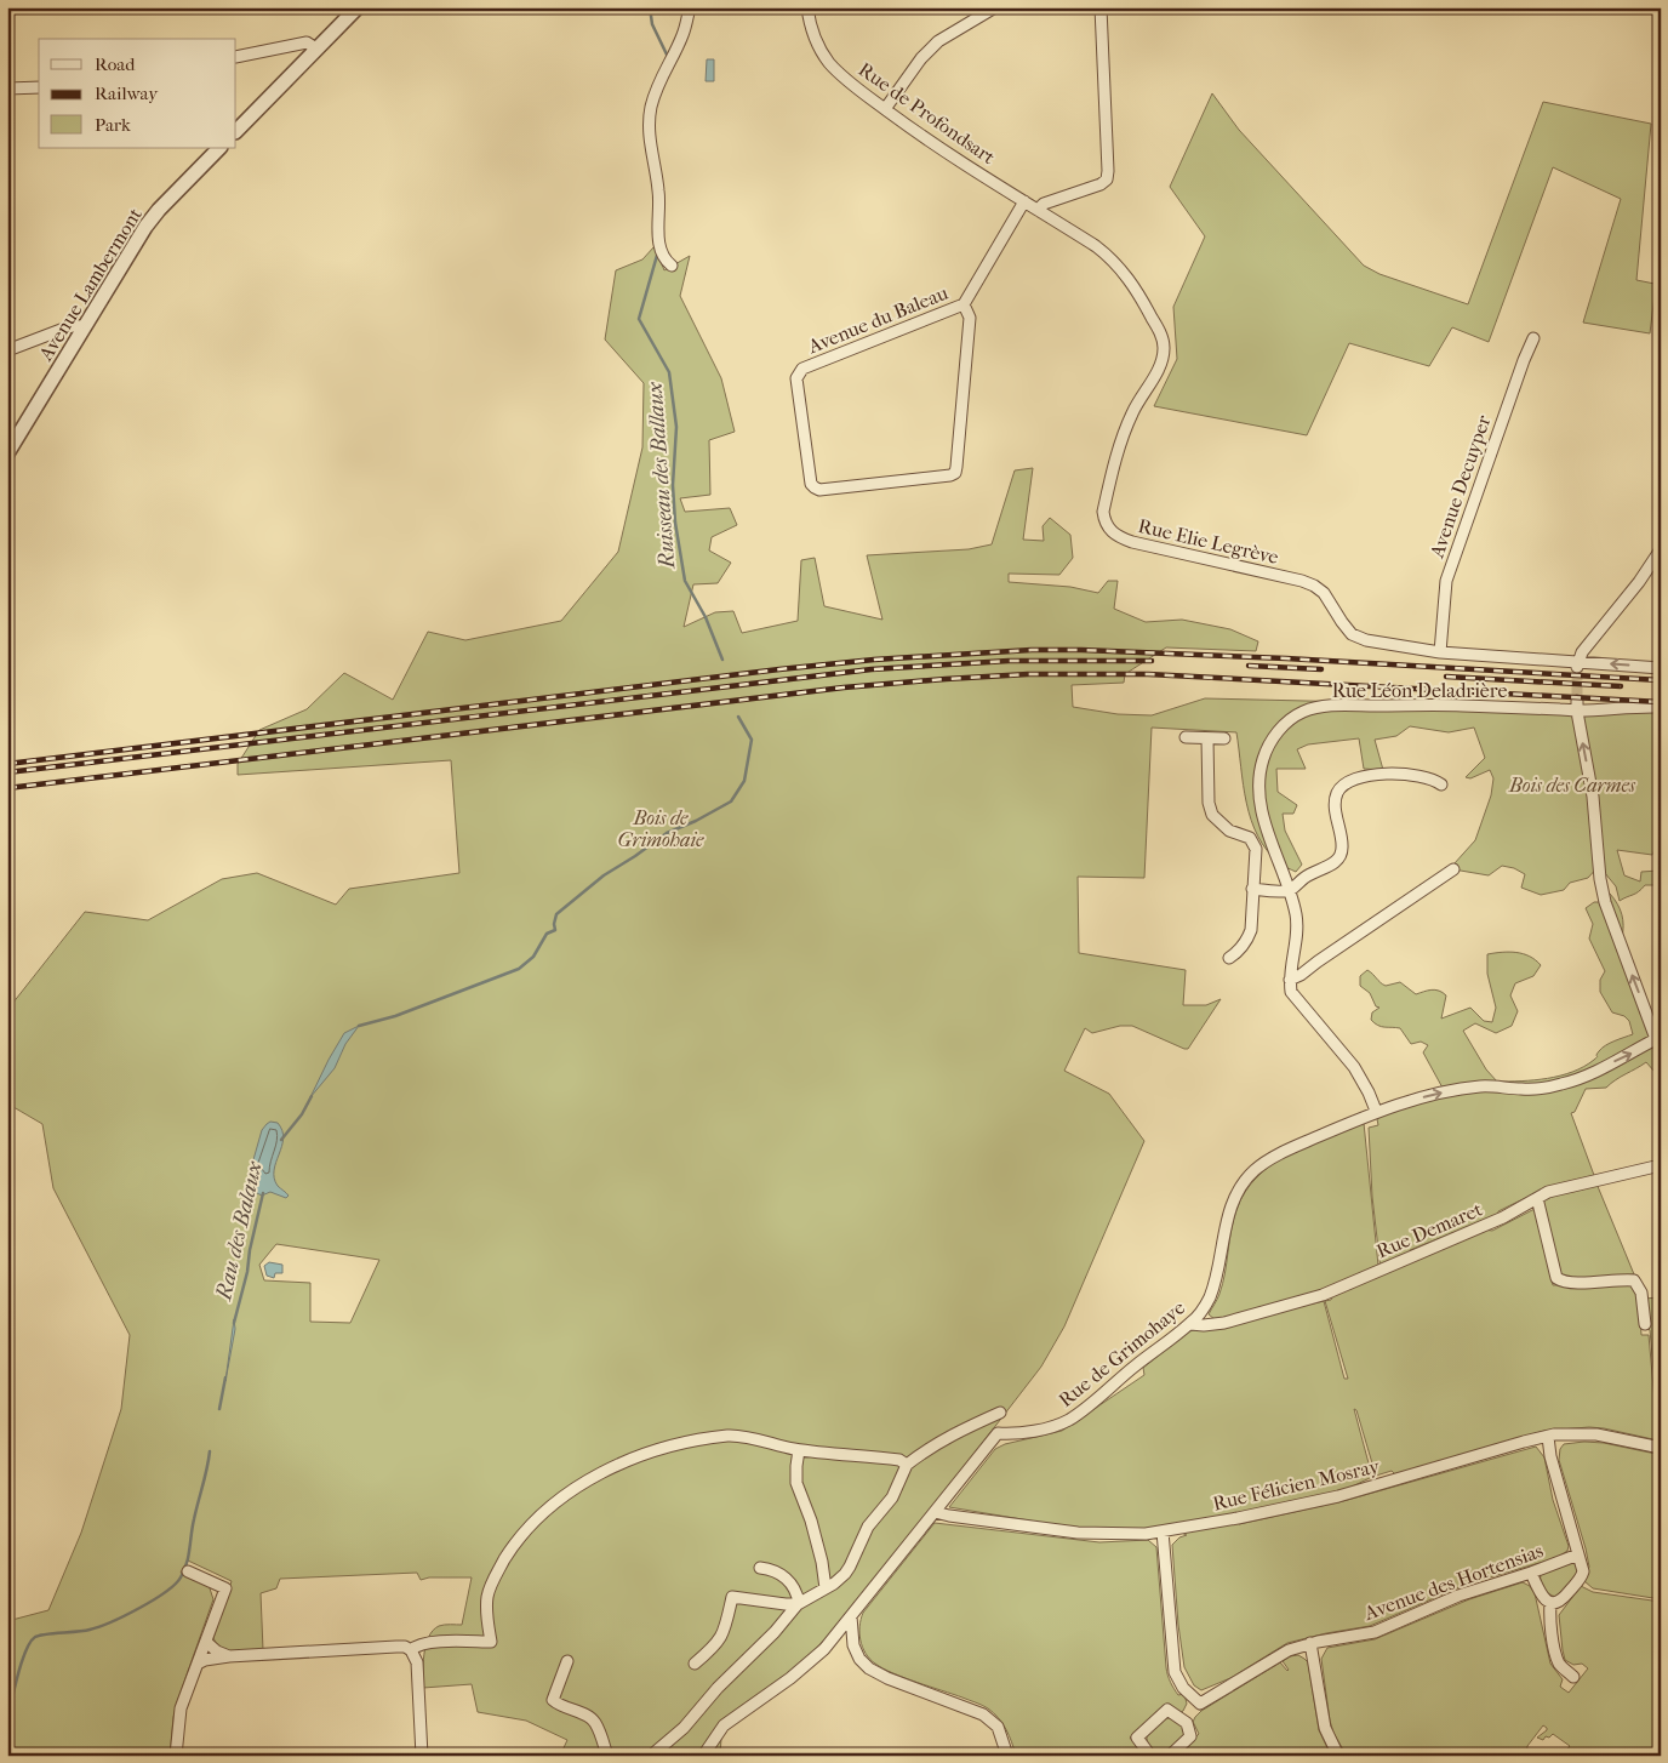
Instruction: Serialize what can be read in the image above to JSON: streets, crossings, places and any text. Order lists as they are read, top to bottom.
{
  "streets": {
    "street": [
      "Rue de Profondsart",
      "Avenue Lambermont",
      "Avenue du Baleau",
      "Avenue Decuyper",
      "Rue Elie Legrève",
      "Rue Léon Deladrière",
      "Rue Demaret",
      "Rue de Grimohaye",
      "Rue Félicien Mosray",
      "Avenue des Hortensias"
    ]
  },
  "crossings": [
    ["Rue de Profondsart", "Rue Elie Legrève"],
    ["Avenue du Baleau", "Rue Elie Legrève"],
    ["Avenue Decuyper", "Rue Elie Legrève"],
    ["Rue Demaret", "Rue de Grimohaye"],
    ["Rue de Grimohaye", "Rue Félicien Mosray"]
  ],
  "water": ["Ruisseau des Ballaux", "Rau des Balaux"],
  "parks": ["Bois des Carmes", "Bois de Grimohaie"],
  "legend": ["Road", "Railway", "Park"]
}
